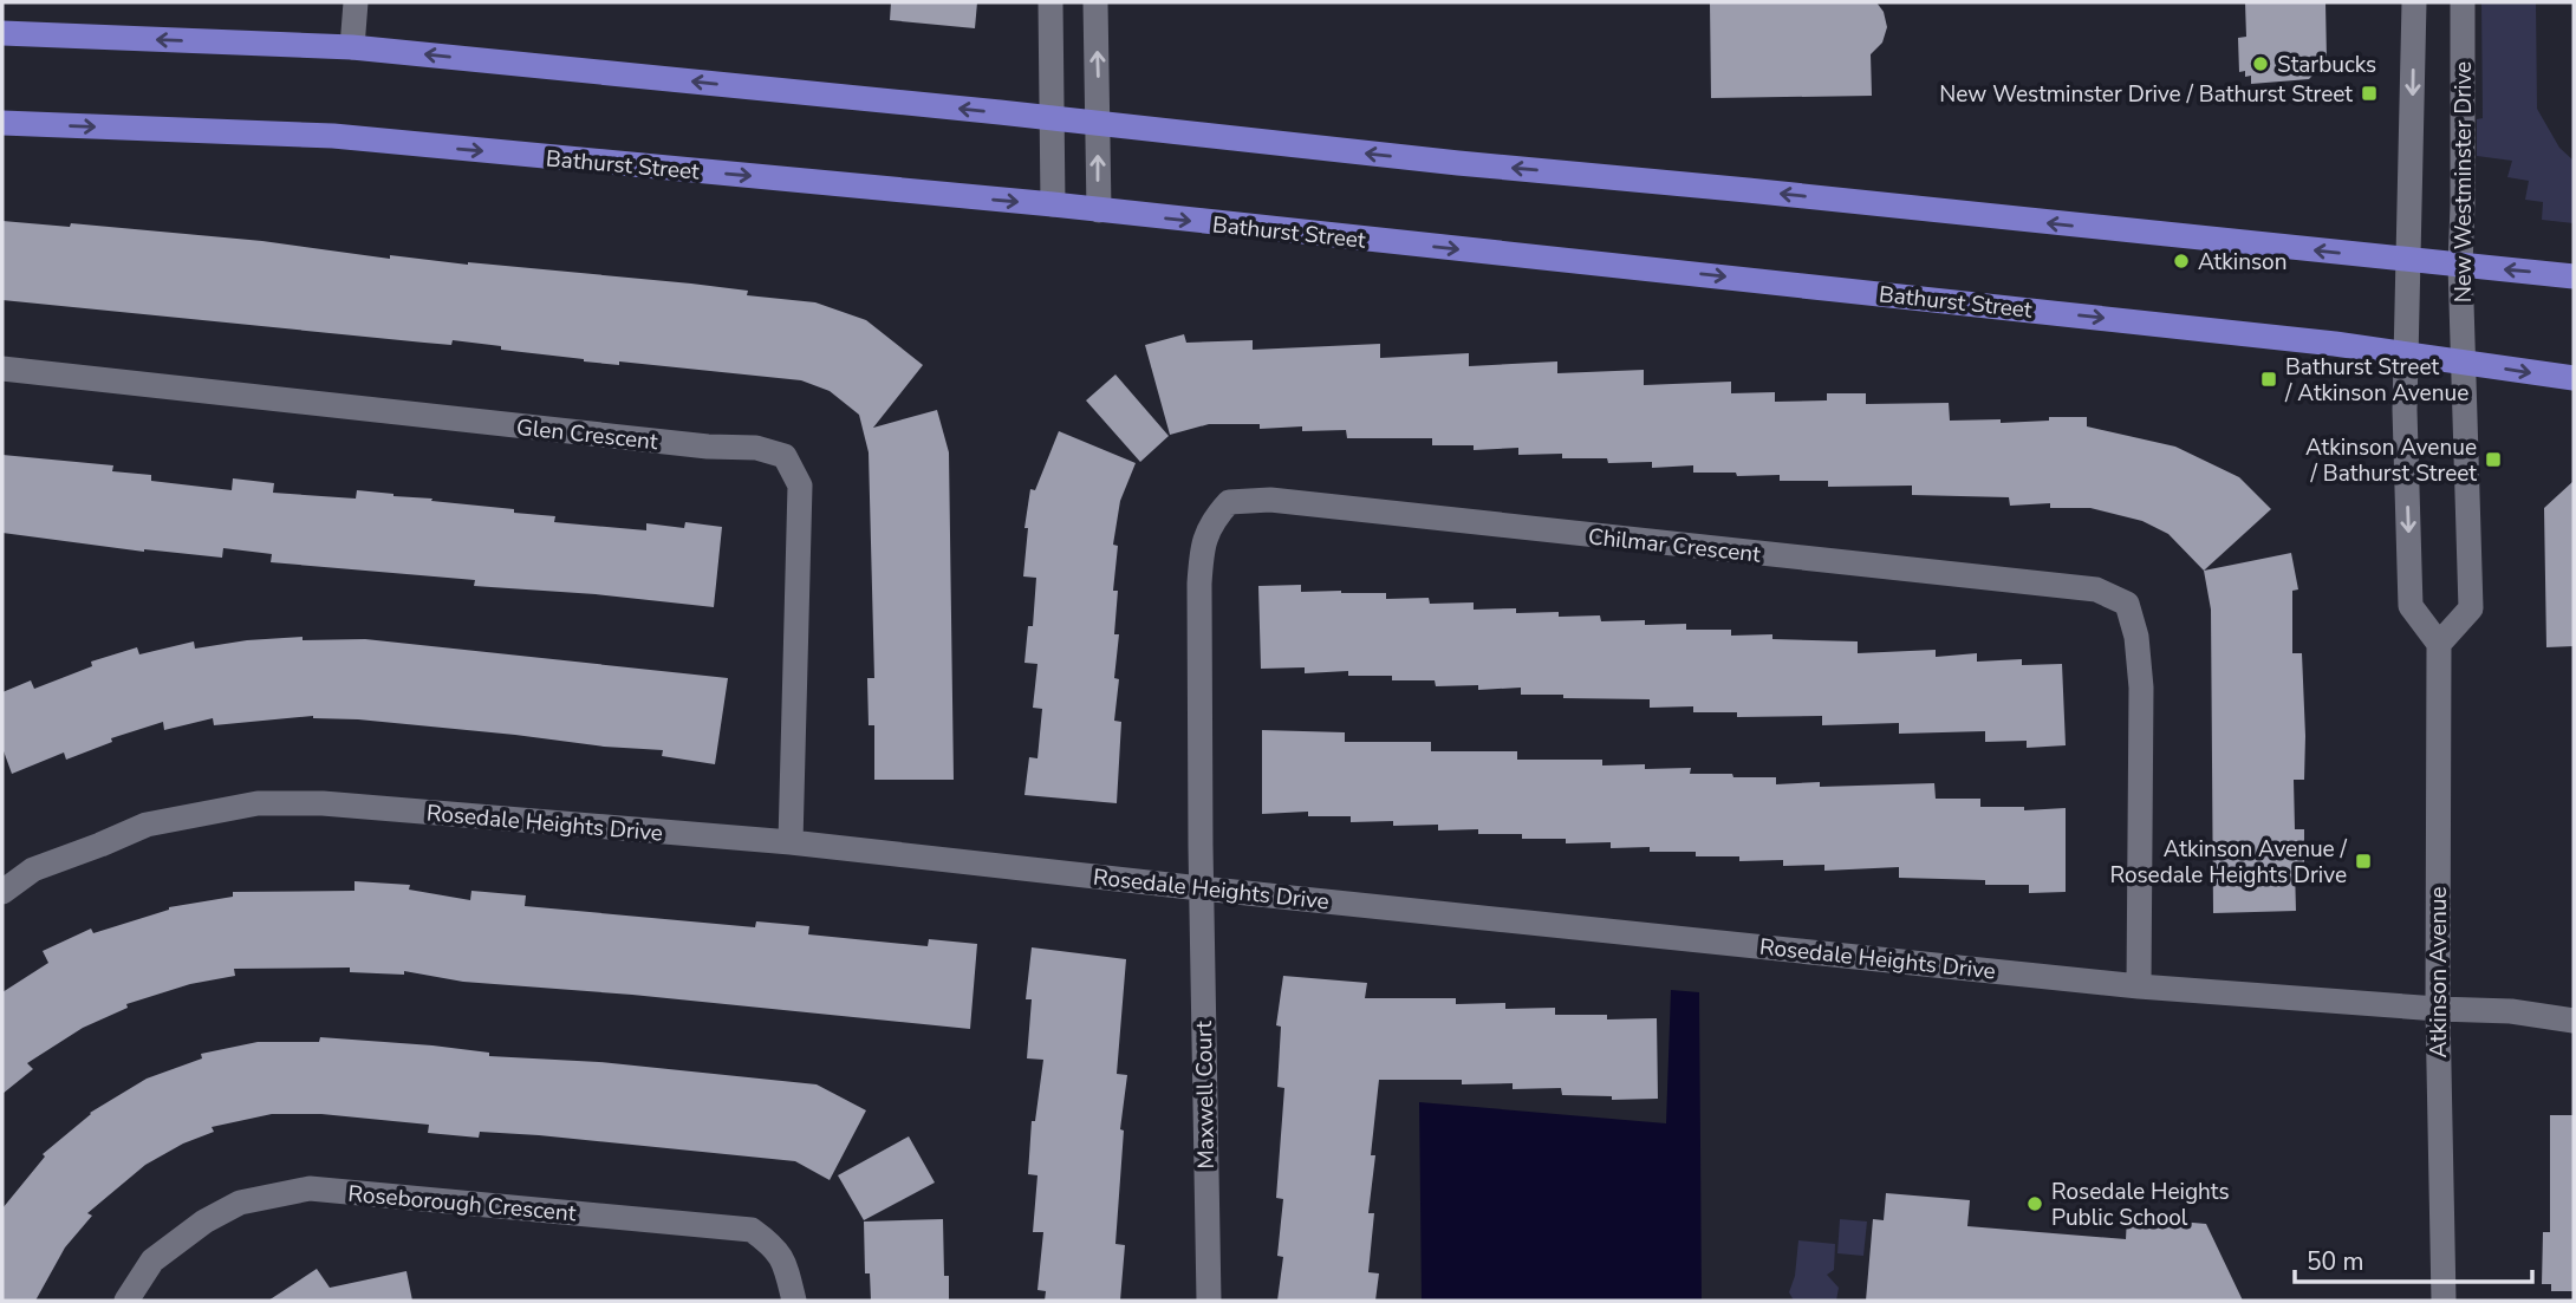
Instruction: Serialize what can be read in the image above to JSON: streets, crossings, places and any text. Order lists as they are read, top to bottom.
{
  "streets": {
    "main road": ["Bathurst Street"],
    "street": [
      "New Westminster Drive",
      "Glen Crescent",
      "Chilmar Crescent",
      "Rosedale Heights Drive",
      "Atkinson Avenue",
      "Maxwell Court",
      "Roseborough Crescent"
    ]
  },
  "crossings": [
    ["Bathurst Street", "New Westminster Drive"],
    ["Glen Crescent", "Rosedale Heights Drive"],
    ["Chilmar Crescent", "Rosedale Heights Drive"],
    ["Chilmar Crescent", "Maxwell Court"],
    ["Rosedale Heights Drive", "Atkinson Avenue"],
    ["Rosedale Heights Drive", "Maxwell Court"]
  ],
  "places": {
    "other": ["Starbucks", "Atkinson", "Rosedale Heights Public School"],
    "transit": [
      "New Westminster Drive / Bathurst Street",
      "Bathurst Street / Atkinson Avenue",
      "Atkinson Avenue / Bathurst Street",
      "Atkinson Avenue / Rosedale Heights Drive"
    ]
  },
  "scale_bar": "50 m"
}
